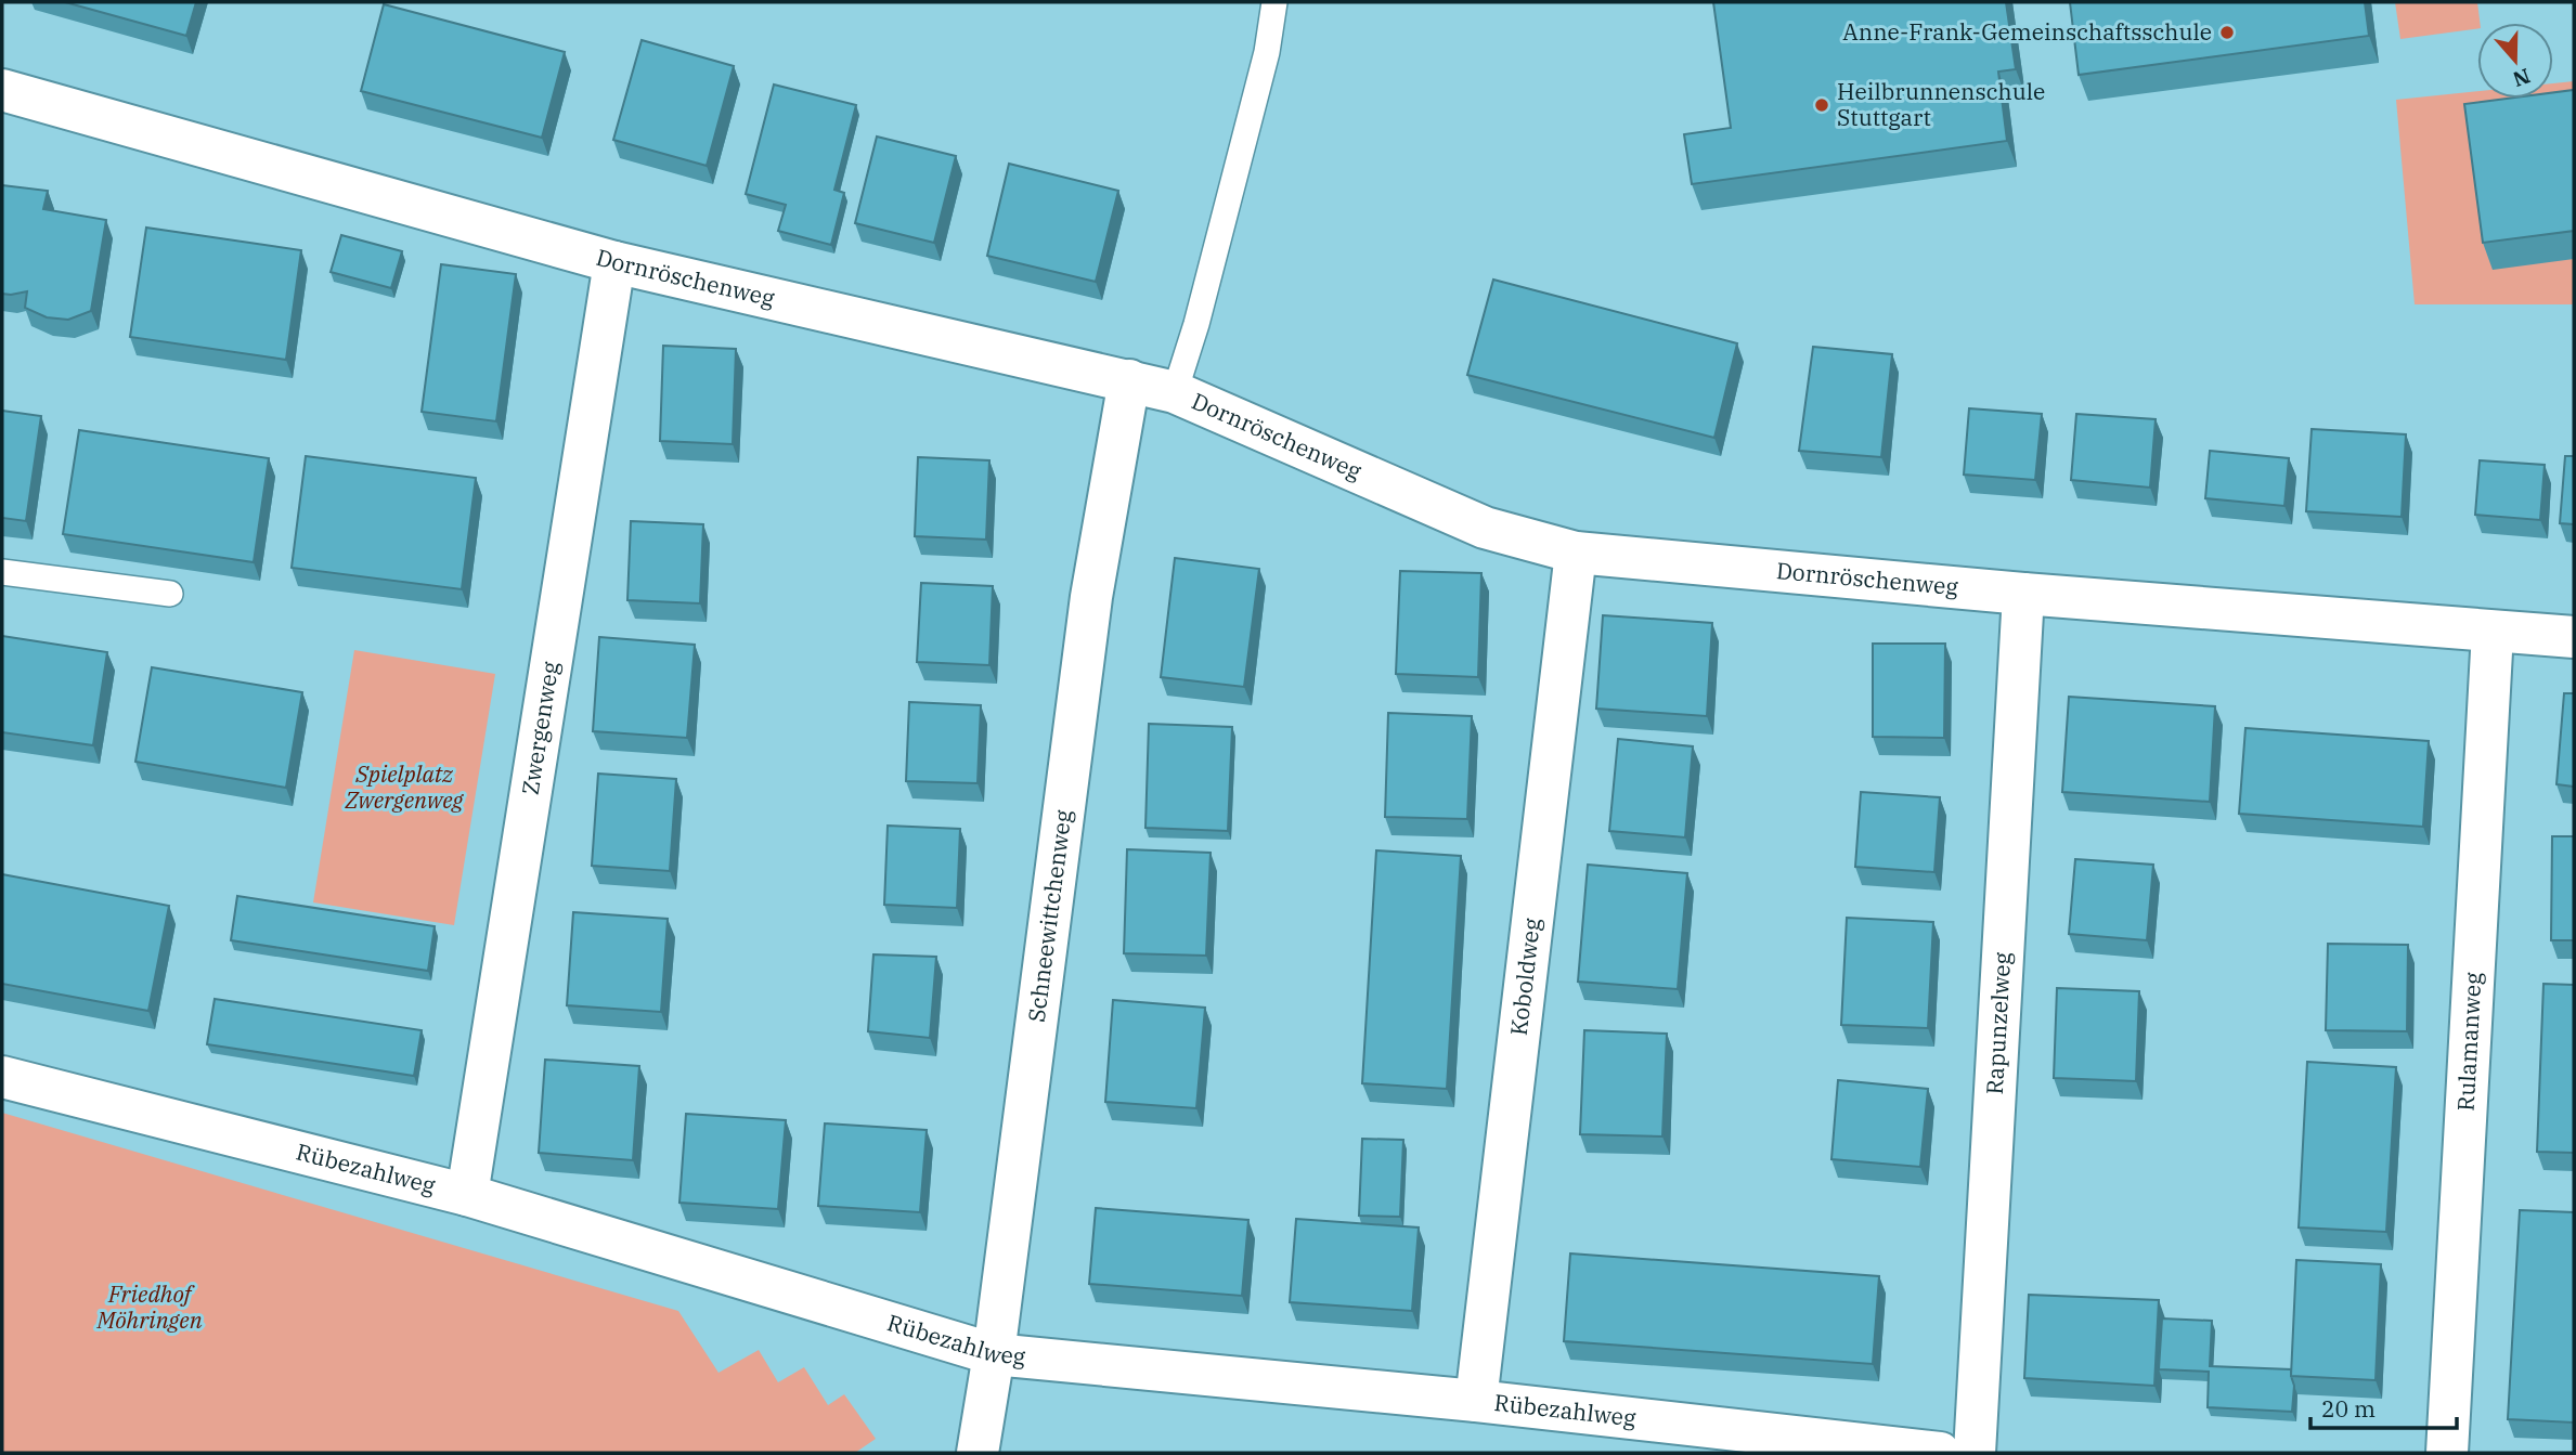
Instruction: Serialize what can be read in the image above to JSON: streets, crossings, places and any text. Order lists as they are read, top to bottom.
{
  "streets": {
    "street": [
      "Dornröschenweg",
      "Zwergenweg",
      "Schneewittchenweg",
      "Koboldweg",
      "Rapunzelweg",
      "Rulamanweg",
      "Rübezahlweg"
    ]
  },
  "crossings": [
    ["Dornröschenweg", "Zwergenweg"],
    ["Dornröschenweg", "Schneewittchenweg"],
    ["Dornröschenweg", "Koboldweg"],
    ["Dornröschenweg", "Rapunzelweg"],
    ["Dornröschenweg", "Rulamanweg"],
    ["Zwergenweg", "Rübezahlweg"],
    ["Schneewittchenweg", "Rübezahlweg"],
    ["Koboldweg", "Rübezahlweg"]
  ],
  "parks": ["Spielplatz Zwergenweg", "Friedhof Möhringen"],
  "places": ["Anne-Frank-Gemeinschaftsschule", "Heilbrunnenschule Stuttgart"],
  "scale_bar": "20 m",
  "north": "bottom"
}
